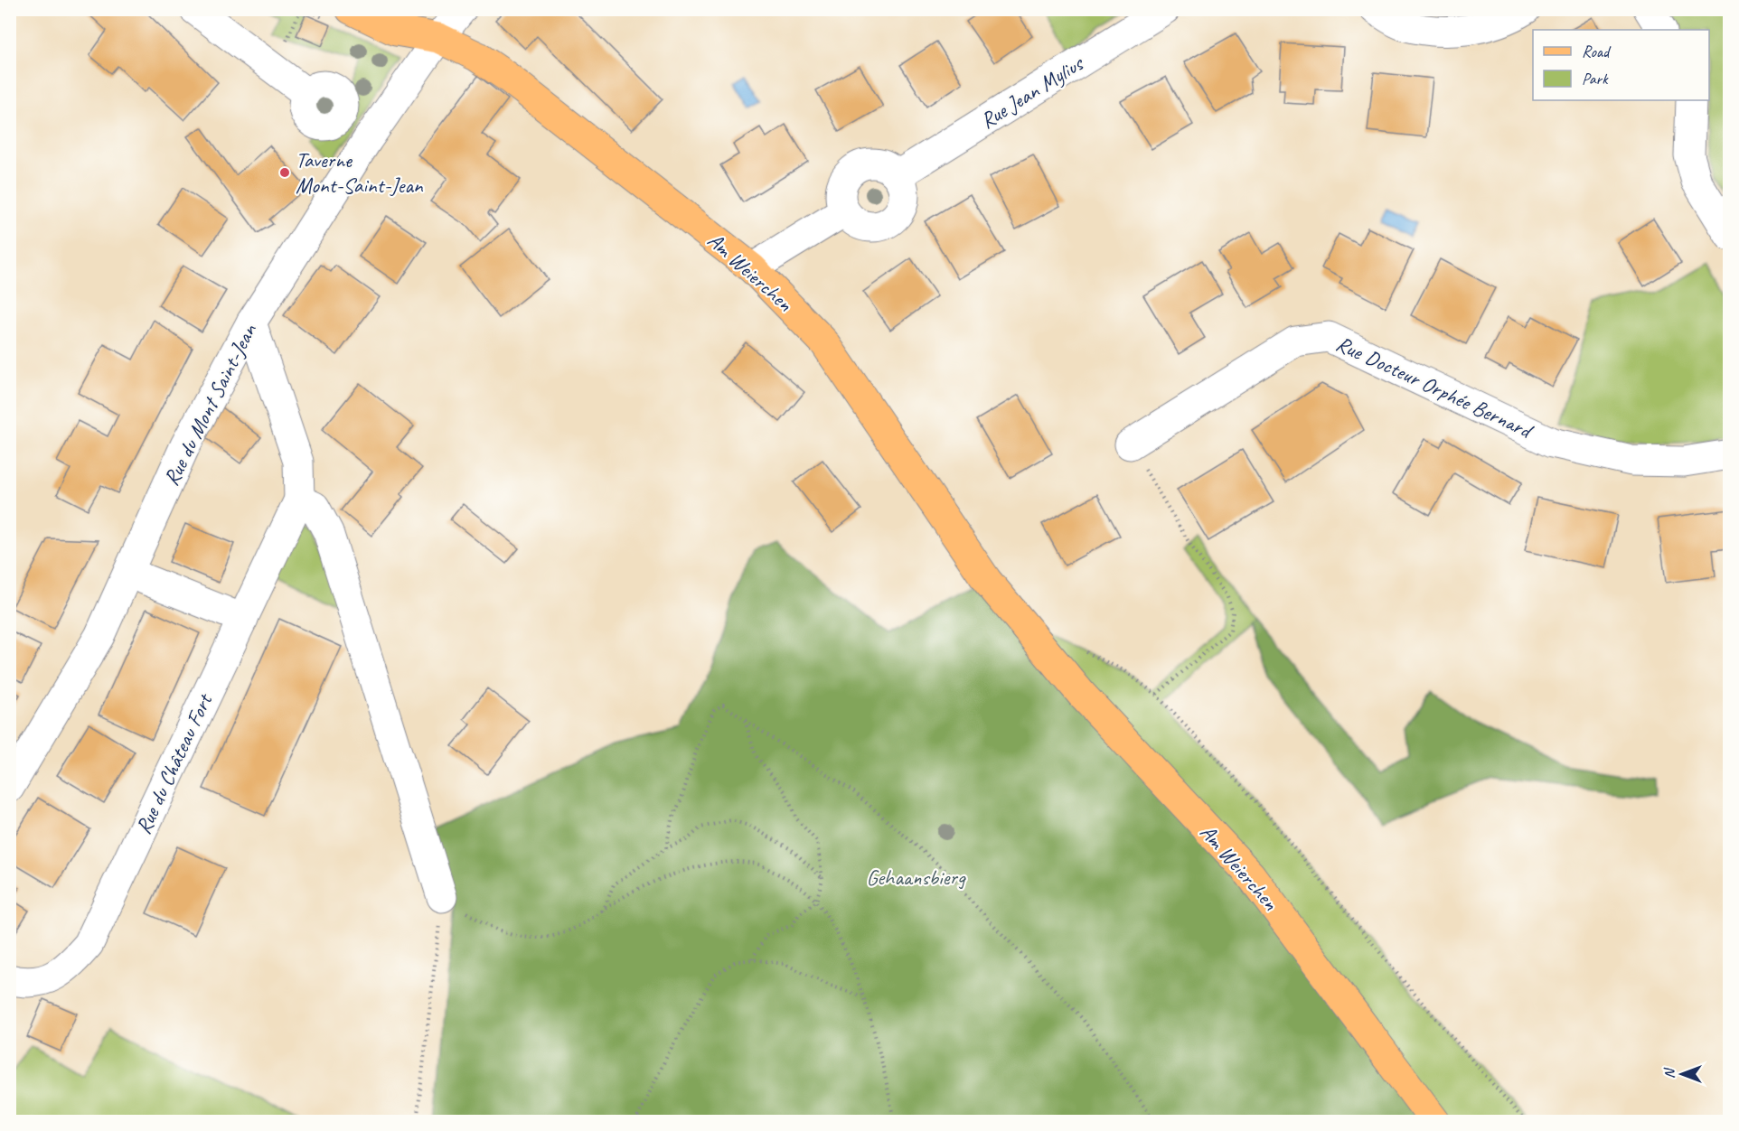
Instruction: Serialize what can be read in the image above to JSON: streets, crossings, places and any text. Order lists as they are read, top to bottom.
{
  "streets": {
    "main road": ["Am Weierchen"],
    "street": [
      "Rue Jean Mylius",
      "Rue Docteur Orphée Bernard",
      "Rue du Mont Saint-Jean",
      "Rue du Château Fort"
    ]
  },
  "crossings": [
    ["Am Weierchen", "Rue du Mont Saint-Jean"],
    ["Rue du Mont Saint-Jean", "Rue du Château Fort"]
  ],
  "parks": ["Gehaansbierg"],
  "places": ["Taverne Mont-Saint-Jean"],
  "legend": ["Road", "Park"],
  "north": "left"
}
